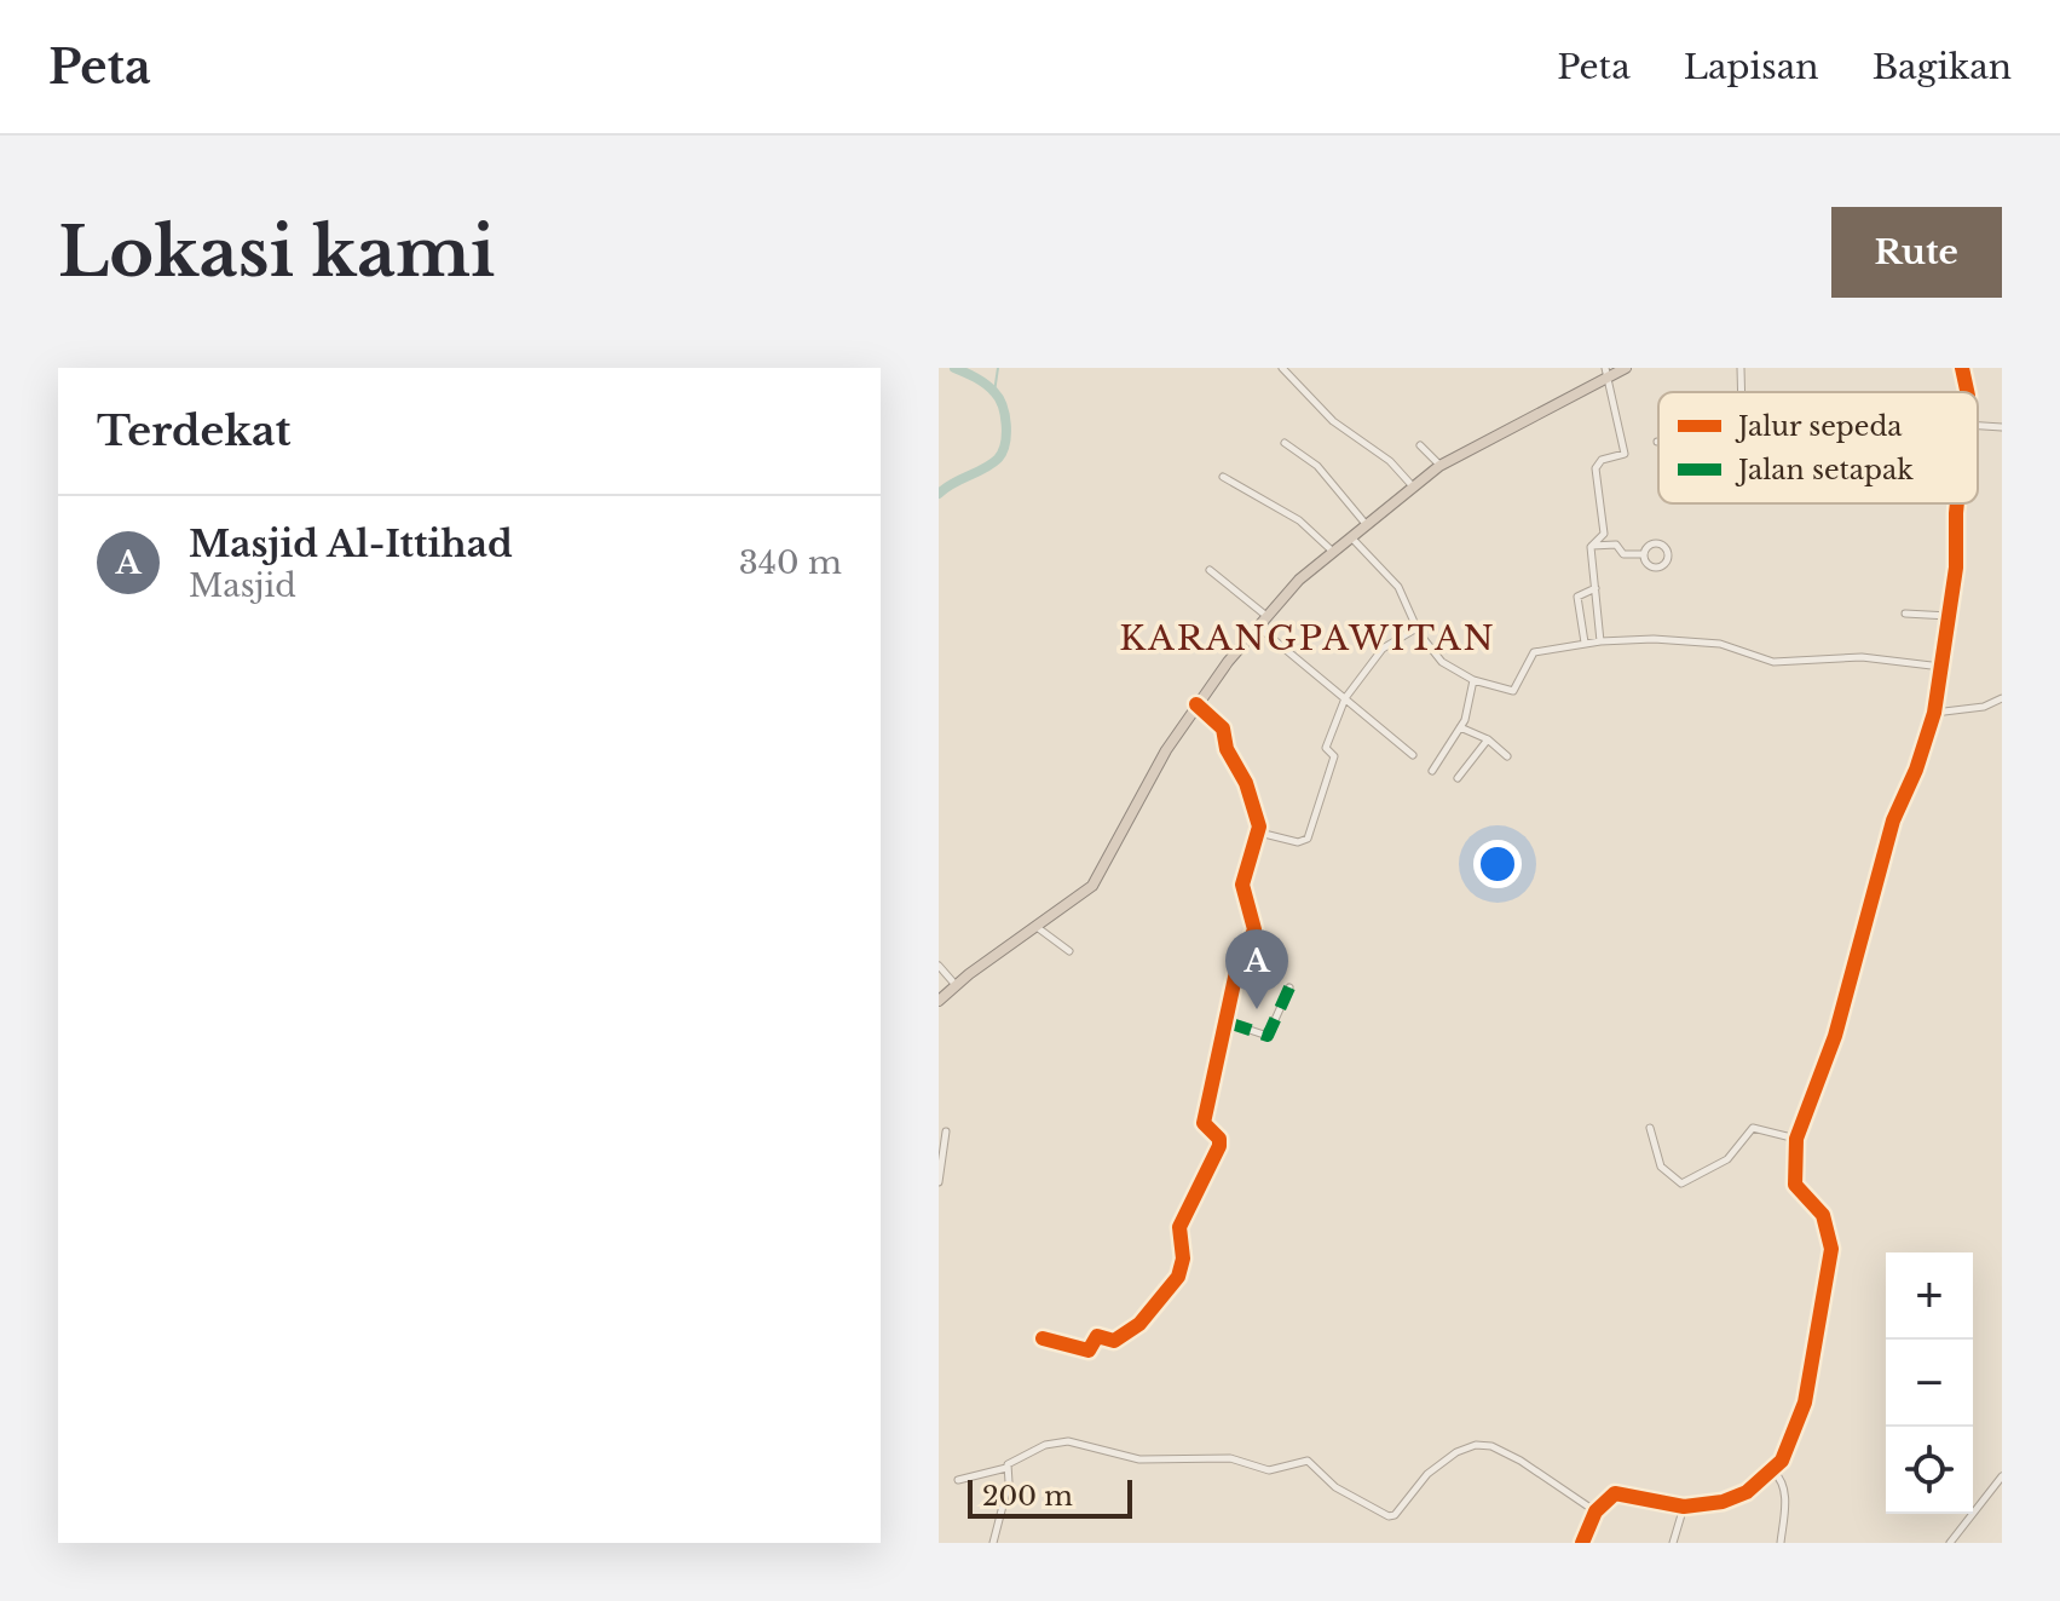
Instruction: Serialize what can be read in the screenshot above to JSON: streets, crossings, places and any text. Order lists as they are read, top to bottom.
{
  "districts": ["KARANGPAWITAN"],
  "legend": ["Jalur sepeda", "Jalan setapak"],
  "scale_bar": "200 m",
  "page": {
    "header": "Peta",
    "nav": ["Peta", "Lapisan", "Bagikan"],
    "buttons": "Rute",
    "title": "Lokasi kami",
    "heading": "Terdekat",
    "list": [
      {
        "mark": "A",
        "name": "Masjid Al-Ittihad",
        "note": "Masjid",
        "value": "340 m"
      }
    ],
    "pins": "A",
    "map_buttons": ["+", "−"],
    "scale": "200 m"
  }
}
